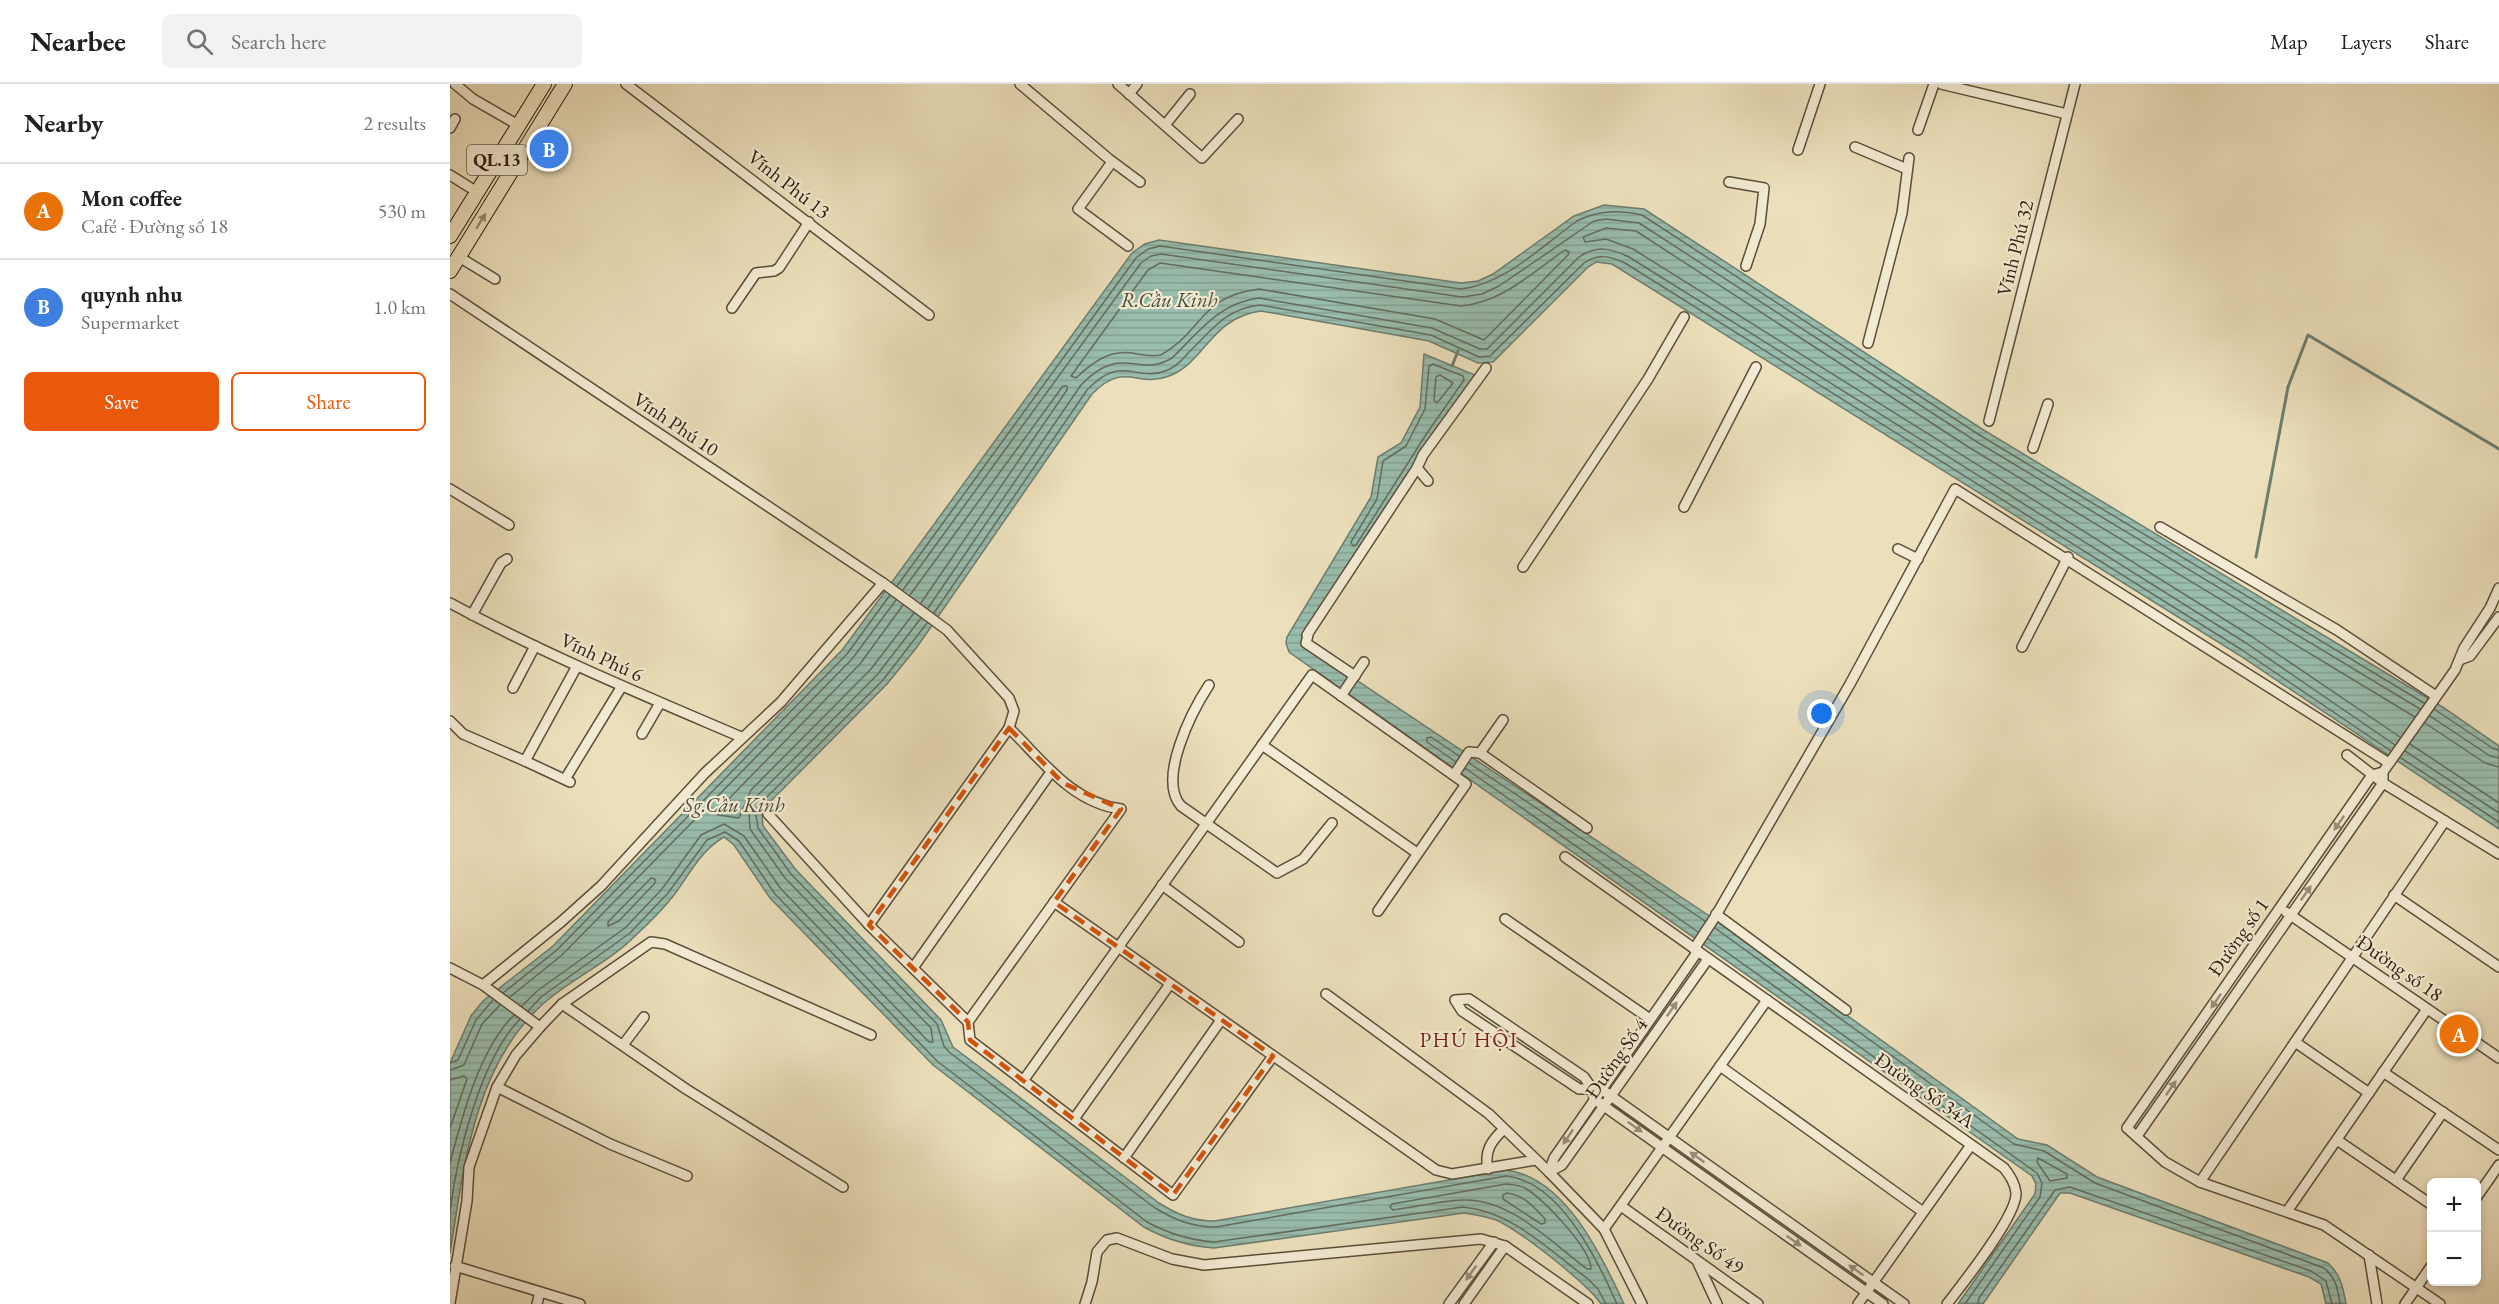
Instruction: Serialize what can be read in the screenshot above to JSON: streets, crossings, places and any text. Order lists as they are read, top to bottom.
{
  "streets": {
    "highway": ["QL.13"],
    "street": [
      "Vĩnh Phú 13",
      "Vĩnh Phú 32",
      "Vĩnh Phú 10",
      "Vĩnh Phú 6",
      "Đường số 1",
      "Đường số 18",
      "Đường Số 4",
      "Đường Số 34A",
      "Đường Số 49"
    ]
  },
  "crossings": [
    ["Đường số 1", "Đường số 18"],
    ["Đường Số 4", "Đường Số 34A"]
  ],
  "districts": ["PHÚ HỘI"],
  "water": ["R.Cầu Kinh", "Sg.Cầu Kinh"],
  "page": {
    "header": "Nearbee",
    "search": "Search here",
    "nav": ["Map", "Layers", "Share"],
    "heading": ["Nearby", "2 results"],
    "pins": ["B", "A"],
    "list": [
      {
        "mark": "A",
        "name": "Mon coffee",
        "note": "Café · Đường số 18",
        "value": "530 m"
      },
      {
        "mark": "B",
        "name": "quynh nhu",
        "note": "Supermarket",
        "value": "1.0 km"
      }
    ],
    "buttons": ["Save", "Share"],
    "map_buttons": ["+", "−"]
  }
}
